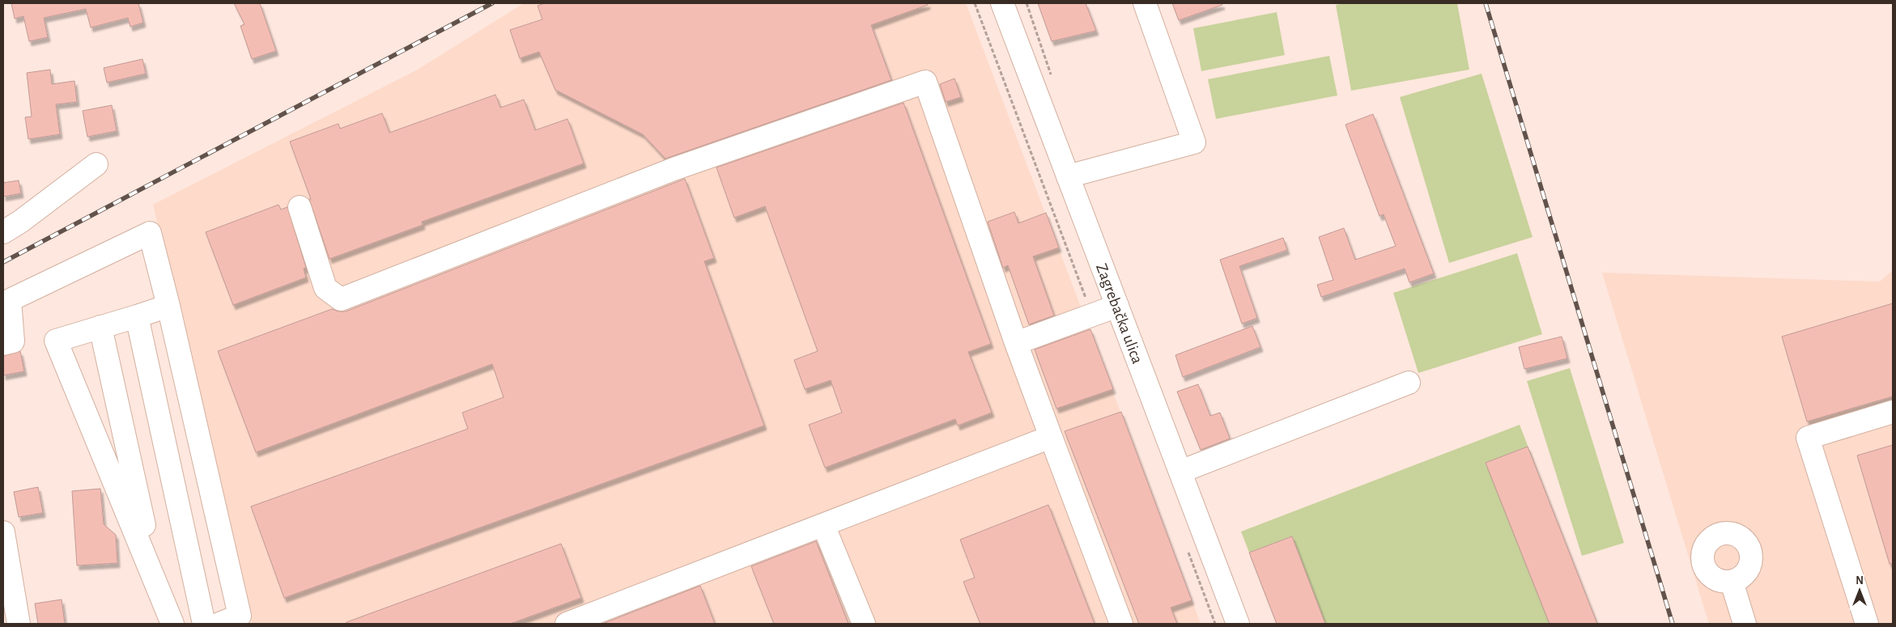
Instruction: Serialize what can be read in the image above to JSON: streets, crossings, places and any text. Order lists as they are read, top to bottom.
{
  "streets": {
    "main road": ["Zagrebačka ulica"]
  },
  "north": "top"
}
